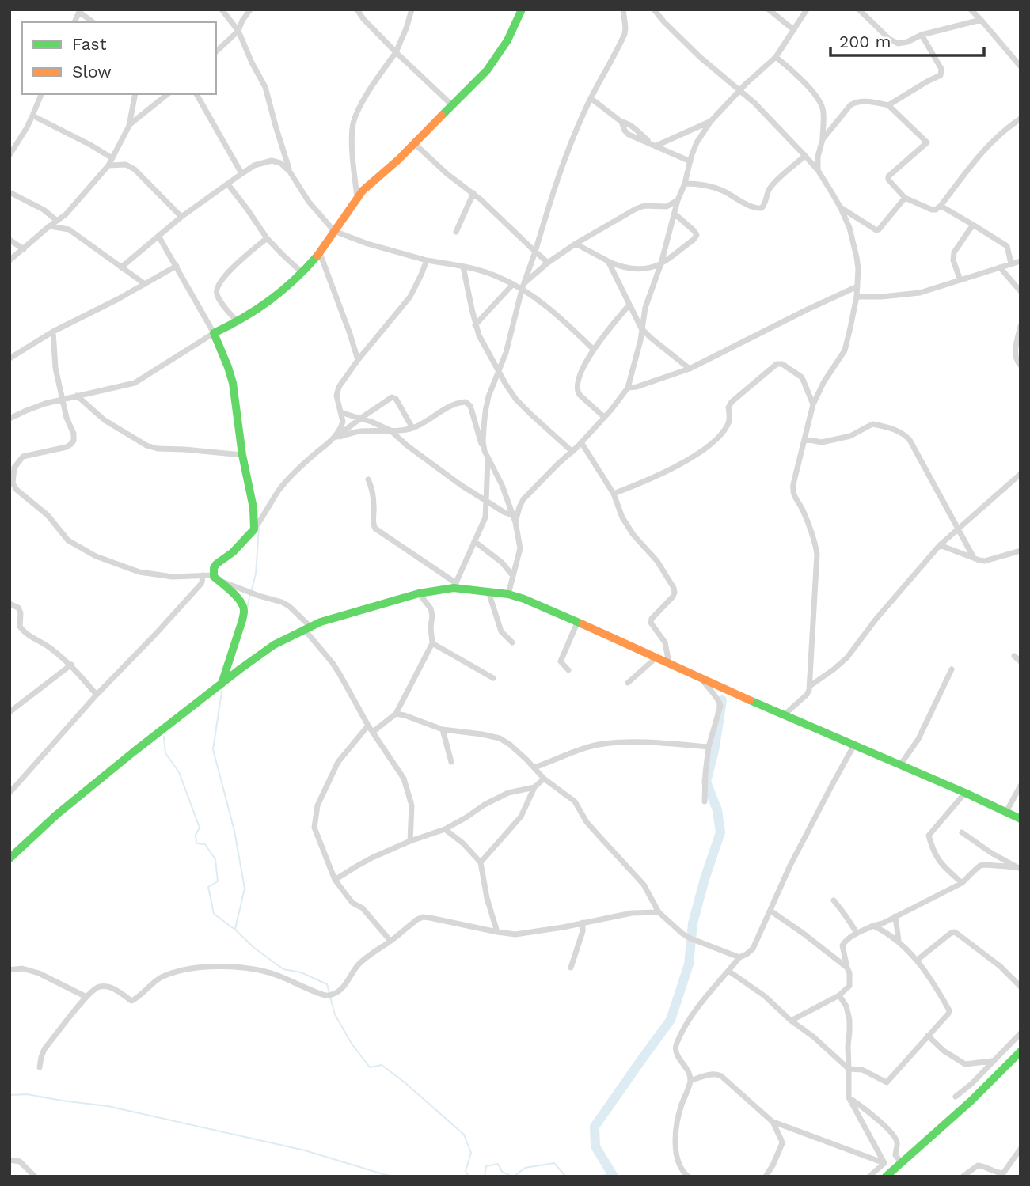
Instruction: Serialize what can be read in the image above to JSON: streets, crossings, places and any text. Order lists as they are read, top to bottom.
{
  "legend": ["Fast", "Slow"],
  "scale_bar": "200 m"
}
